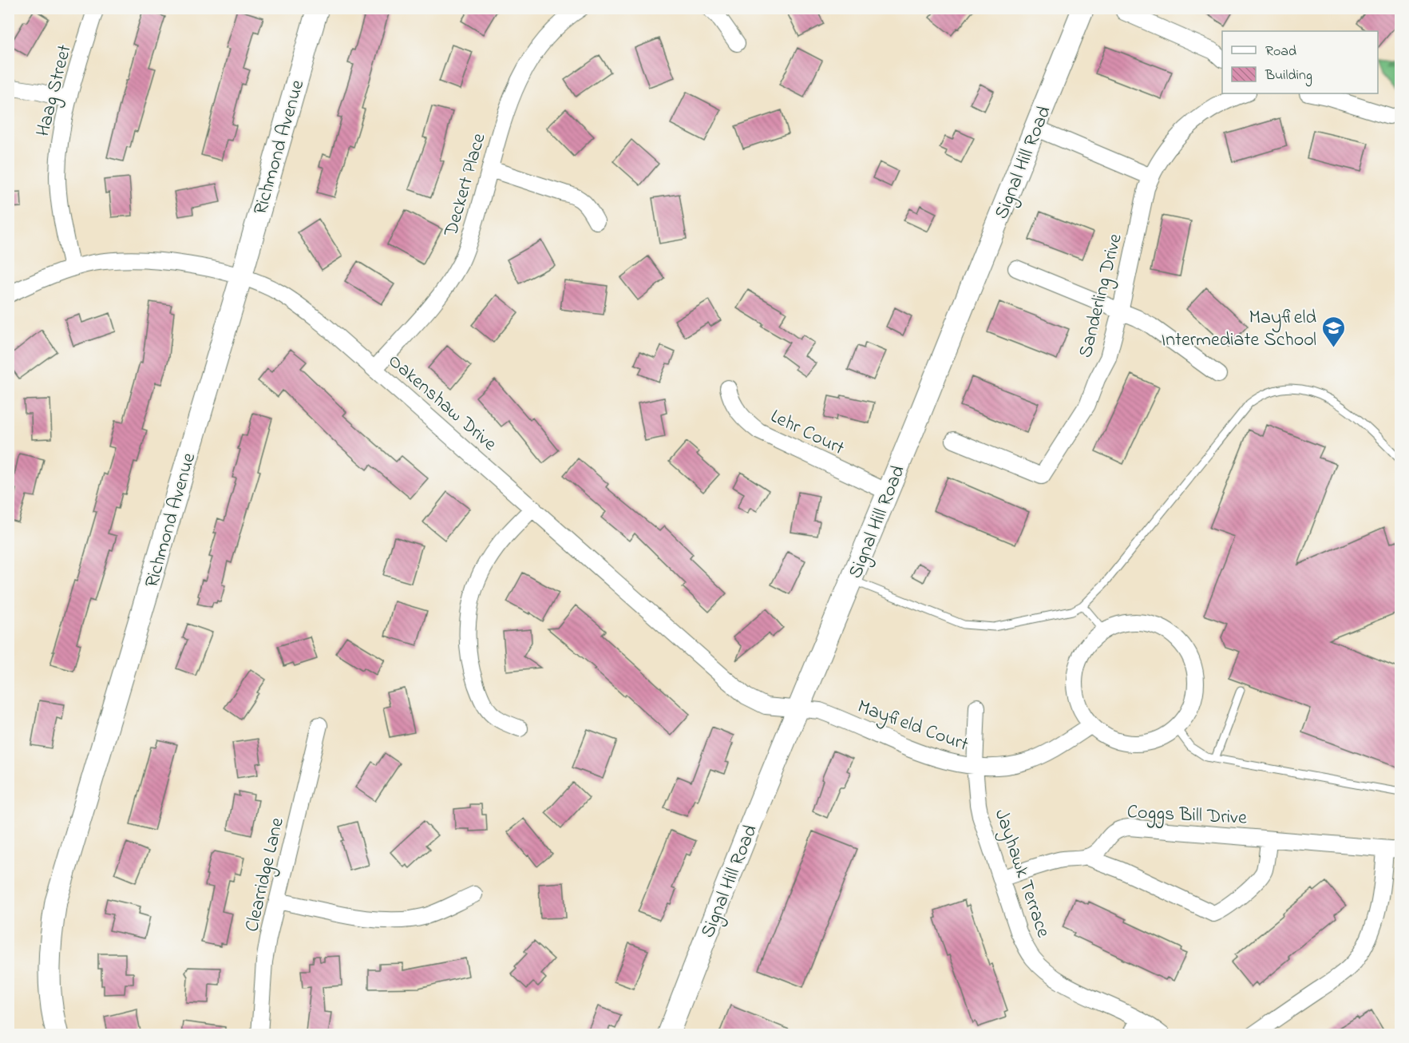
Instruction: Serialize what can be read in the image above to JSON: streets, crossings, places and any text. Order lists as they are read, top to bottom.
{
  "streets": {
    "main road": ["Richmond Avenue", "Signal Hill Road"],
    "street": [
      "Haag Street",
      "Deckert Place",
      "Sanderling Drive",
      "Oakenshaw Drive",
      "Lehr Court",
      "Mayfield Court",
      "Coggs Bill Drive",
      "Jayhawk Terrace",
      "Clearridge Lane"
    ]
  },
  "crossings": [
    ["Haag Street", "Oakenshaw Drive"],
    ["Richmond Avenue", "Oakenshaw Drive"],
    ["Signal Hill Road", "Oakenshaw Drive"],
    ["Signal Hill Road", "Lehr Court"],
    ["Signal Hill Road", "Mayfield Court"],
    ["Deckert Place", "Oakenshaw Drive"],
    ["Oakenshaw Drive", "Mayfield Court"],
    ["Mayfield Court", "Jayhawk Terrace"],
    ["Coggs Bill Drive", "Jayhawk Terrace"]
  ],
  "places": {
    "school or university": ["Mayfield Intermediate School"]
  },
  "legend": ["Road", "Building"]
}
